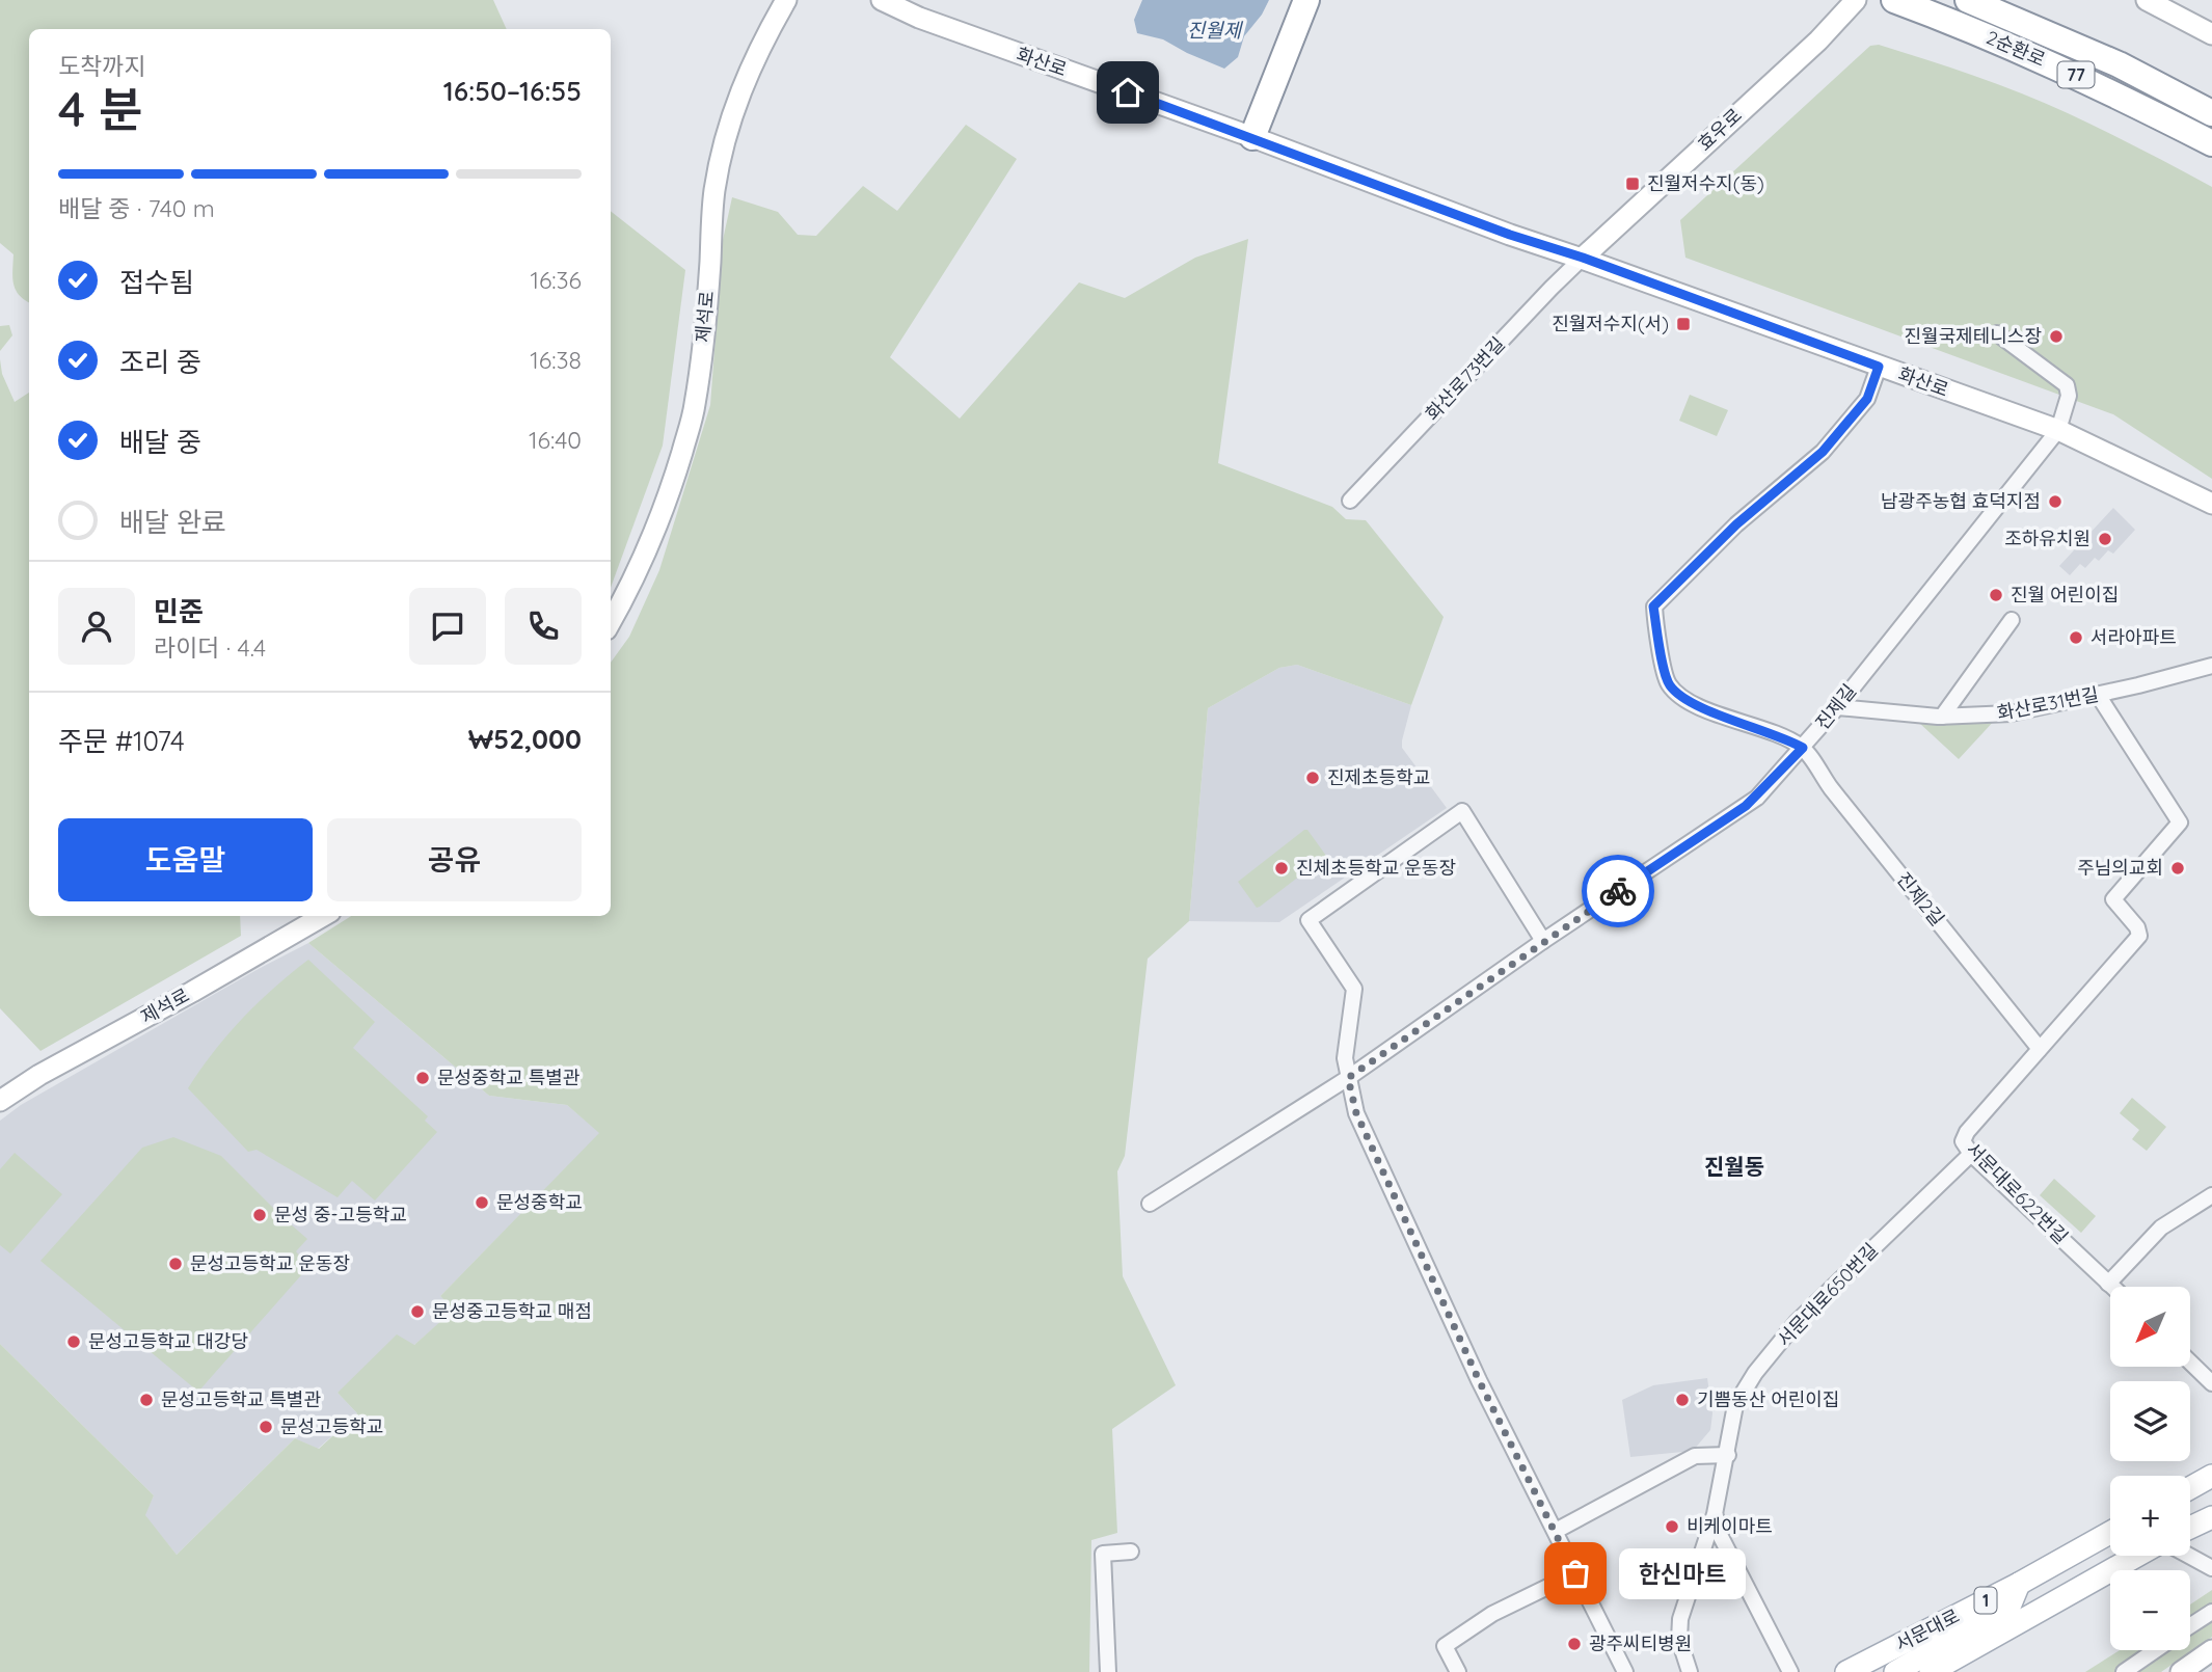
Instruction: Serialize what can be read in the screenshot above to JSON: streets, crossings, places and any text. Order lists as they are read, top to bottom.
{
  "streets": {
    "highway": ["2순환로", "77"],
    "main road": [
      "화산로",
      "효우로",
      "제석로",
      "1",
      "서문대로"
    ],
    "street": [
      "화산로73번길",
      "화산로31번길",
      "진제길",
      "진제2길",
      "서문대로622번길",
      "서문대로650번길"
    ]
  },
  "crossings": [
    ["화산로", "효우로"],
    ["화산로", "화산로73번길"],
    ["화산로", "진제길"],
    ["효우로", "화산로73번길"],
    ["화산로31번길", "진제길"],
    ["진제길", "진제2길"],
    ["진제2길", "서문대로622번길"],
    ["서문대로622번길", "서문대로650번길"]
  ],
  "districts": ["진월동"],
  "water": ["진월제"],
  "places": {
    "transit": ["진월저수지(동)", "진월저수지(서)"],
    "other": [
      "진월국제테니스장",
      "남광주농협 효덕지점",
      "조하유치원",
      "진월 어린이집",
      "서라아파트",
      "진제초등학교",
      "진체초등학교 운동장",
      "주님의교회",
      "문성중학교 특별관",
      "문성중학교",
      "문성 중-고등학교",
      "문성고등학교 운동장",
      "문성중고등학교 매점",
      "문성고등학교 대강당",
      "문성고등학교 특별관",
      "기쁨동산 어린이집",
      "문성고등학교",
      "비케이마트",
      "한신마트",
      "광주씨티병원"
    ]
  },
  "north": "bottom left",
  "page": {
    "heading": ["4 분", "도착까지", "16:50–16:55"],
    "panel": [
      "민준",
      "라이더 · 4.4",
      "주문 #1074",
      "₩52,000"
    ],
    "bar": "배달 중 · 740 m",
    "list": [
      ["접수됨", "16:36"],
      ["조리 중", "16:38"],
      ["배달 중", "16:40"],
      "배달 완료"
    ],
    "buttons": ["도움말", "공유"],
    "map_buttons": ["+", "−"],
    "bubble": "한신마트"
  }
}
